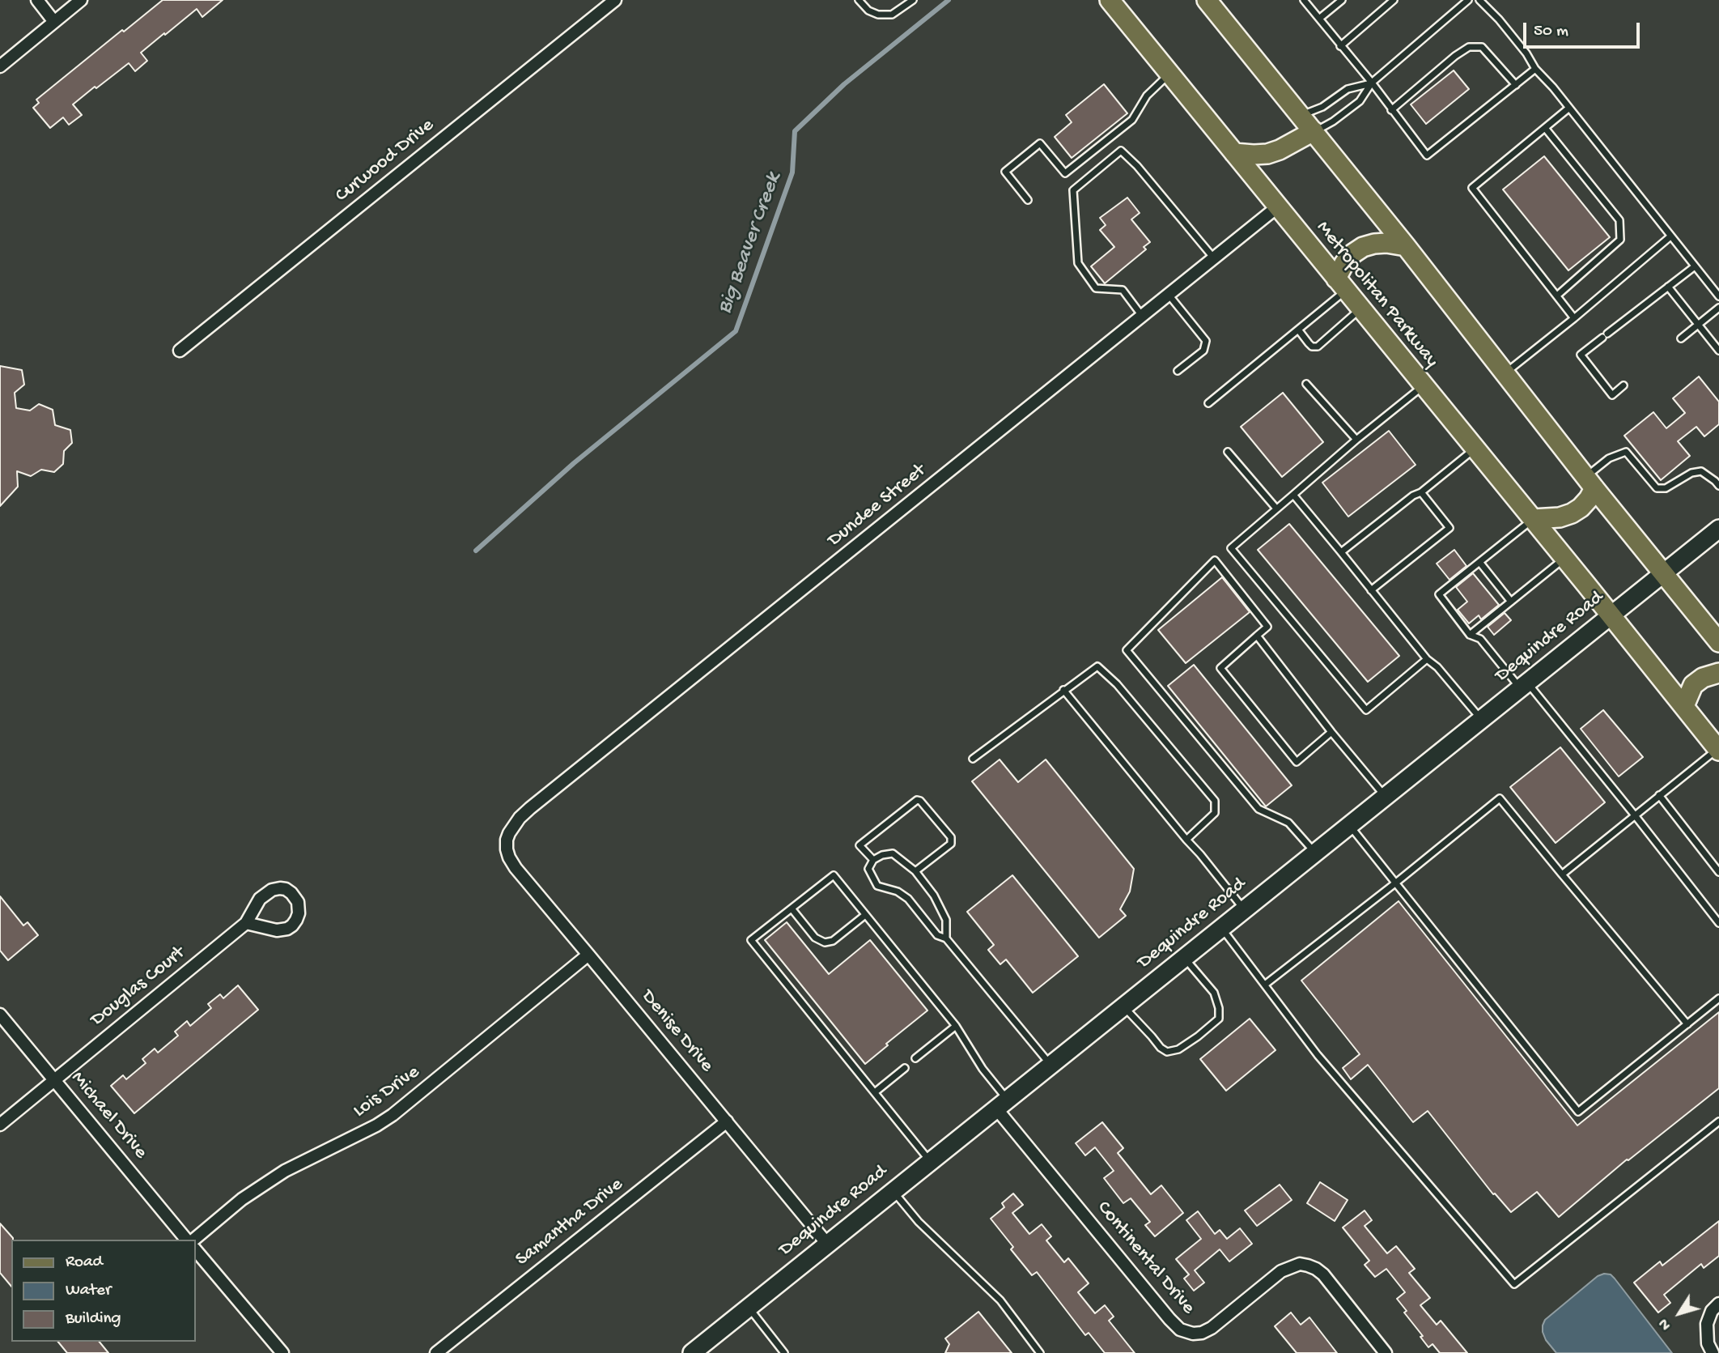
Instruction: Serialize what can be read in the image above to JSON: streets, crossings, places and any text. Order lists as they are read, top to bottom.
{
  "streets": {
    "main road": ["Metropolitan Parkway", "Dequindre Road"],
    "street": [
      "Curwood Drive",
      "Dundee Street",
      "Douglas Court",
      "Denise Drive",
      "Lois Drive",
      "Michael Drive",
      "Samantha Drive",
      "Continental Drive"
    ]
  },
  "crossings": [
    ["Metropolitan Parkway", "Dundee Street"],
    ["Metropolitan Parkway", "Dequindre Road"],
    ["Dundee Street", "Denise Drive"],
    ["Dequindre Road", "Denise Drive"],
    ["Dequindre Road", "Continental Drive"],
    ["Douglas Court", "Michael Drive"],
    ["Denise Drive", "Lois Drive"],
    ["Denise Drive", "Samantha Drive"]
  ],
  "water": ["Big Beaver Creek"],
  "legend": ["Road", "Water", "Building"],
  "scale_bar": "50 m",
  "north": "bottom left"
}
